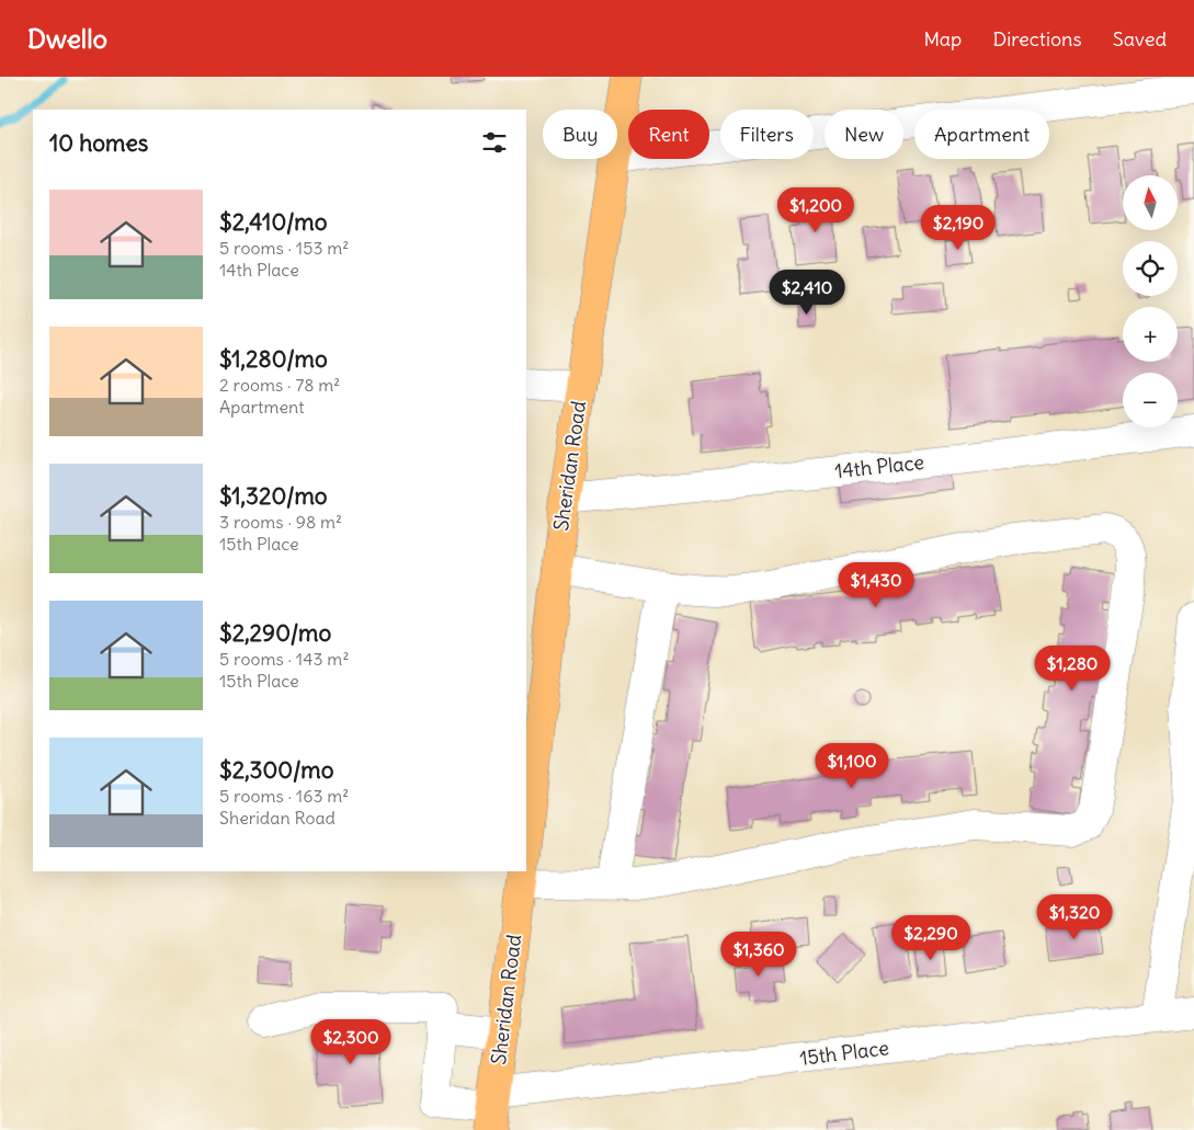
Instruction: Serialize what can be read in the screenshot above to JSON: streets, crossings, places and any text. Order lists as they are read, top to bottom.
{
  "streets": {
    "main road": ["Sheridan Road"],
    "street": ["14th Place", "15th Place"]
  },
  "crossings": [
    ["Sheridan Road", "14th Place"],
    ["Sheridan Road", "15th Place"]
  ],
  "north": "top",
  "page": {
    "header": "Dwello",
    "nav": ["Map", "Directions", "Saved"],
    "chip": [
      "Buy",
      "Rent",
      "Filters",
      "New",
      "Apartment"
    ],
    "heading": "10 homes",
    "map_buttons": ["+", "−"],
    "list": [
      {
        "name": "$2,410/mo",
        "note": "5 rooms · 153 m² · 14th Place"
      },
      {
        "name": "$1,280/mo",
        "note": "2 rooms · 78 m² · Apartment"
      },
      {
        "name": "$1,320/mo",
        "note": "3 rooms · 98 m² · 15th Place"
      },
      {
        "name": "$2,290/mo",
        "note": "5 rooms · 143 m² · 15th Place"
      },
      {
        "name": "$2,300/mo",
        "note": "5 rooms · 163 m² · Sheridan Road"
      }
    ],
    "price": [
      "$1,200",
      "$2,190",
      "$2,410",
      "$1,430",
      "$1,280",
      "$1,100",
      "$1,320",
      "$2,290",
      "$1,360",
      "$2,300"
    ]
  }
}
